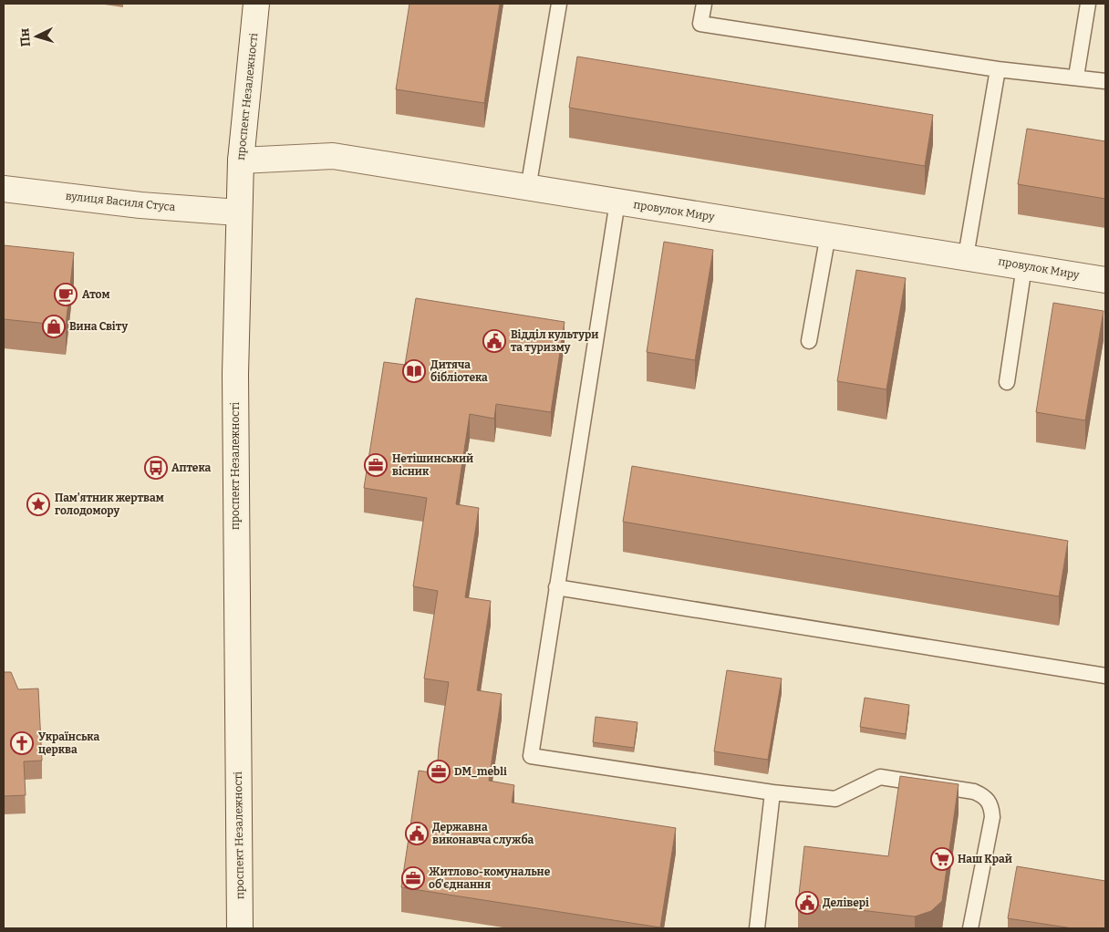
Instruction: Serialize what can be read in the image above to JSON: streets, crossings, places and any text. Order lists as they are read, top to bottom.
{
  "streets": {
    "street": ["проспект Незалежності", "вулиця Василя Стуса", "провулок Миру"]
  },
  "crossings": [
    ["проспект Незалежності", "вулиця Василя Стуса"],
    ["проспект Незалежності", "провулок Миру"]
  ],
  "places": {
    "cafe": ["Атом"],
    "shop": ["Вина Світу"],
    "public building": ["Відділ культури та туризму", "Державна виконавча служба", "Делівері"],
    "library": ["Дитяча бібліотека"],
    "office": ["Нетішинський вісник", "DM_mebli", "Житлово-комунальне об'єднання"],
    "bus stop": ["Аптека"],
    "place": ["Пам'ятник жертвам голодомору"],
    "church": ["Українська церква"],
    "supermarket": ["Наш Край"]
  },
  "north": "left"
}
